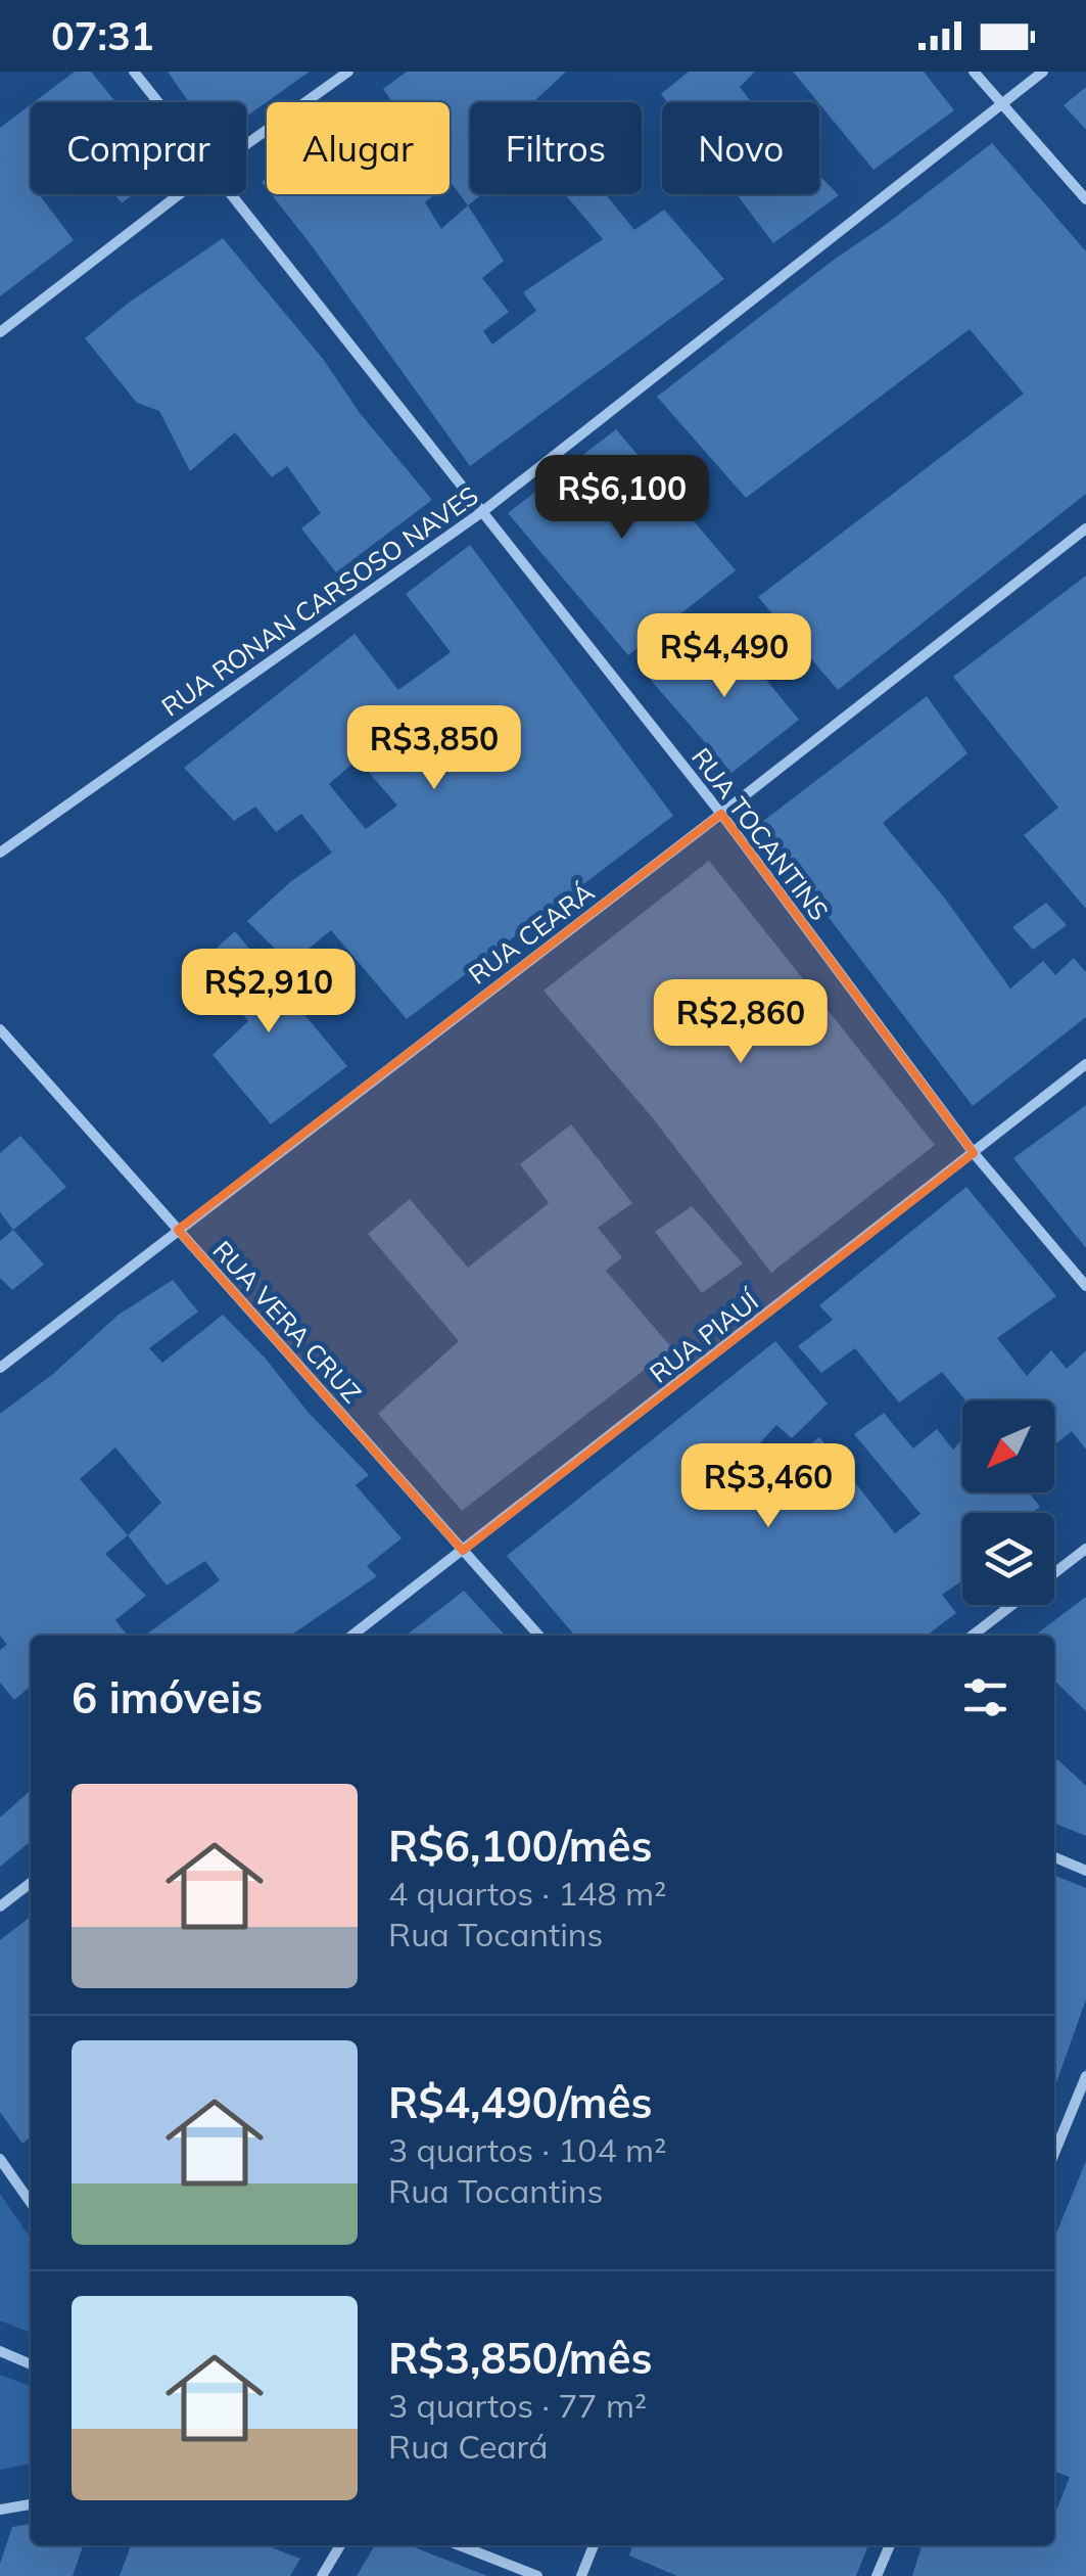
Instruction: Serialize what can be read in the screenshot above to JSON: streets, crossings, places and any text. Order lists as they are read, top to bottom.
{
  "streets": {
    "street": [
      "RUA RONAN CARSOSO NAVES",
      "RUA TOCANTINS",
      "RUA CEARÁ",
      "RUA VERA CRUZ",
      "RUA PIAUÍ"
    ]
  },
  "crossings": [
    ["RUA RONAN CARSOSO NAVES", "RUA TOCANTINS"],
    ["RUA TOCANTINS", "RUA CEARÁ"],
    ["RUA TOCANTINS", "RUA PIAUÍ"],
    ["RUA CEARÁ", "RUA VERA CRUZ"],
    ["RUA VERA CRUZ", "RUA PIAUÍ"]
  ],
  "north": "bottom left",
  "page": {
    "status": "07:31",
    "chip": [
      "Comprar",
      "Alugar",
      "Filtros",
      "Novo"
    ],
    "price": [
      "R$6,100",
      "R$4,490",
      "R$3,850",
      "R$2,910",
      "R$2,860",
      "R$3,460"
    ],
    "heading": "6 imóveis",
    "list": [
      {
        "name": "R$6,100/mês",
        "note": "4 quartos · 148 m² · Rua Tocantins"
      },
      {
        "name": "R$4,490/mês",
        "note": "3 quartos · 104 m² · Rua Tocantins"
      },
      {
        "name": "R$3,850/mês",
        "note": "3 quartos · 77 m² · Rua Ceará"
      }
    ]
  }
}
